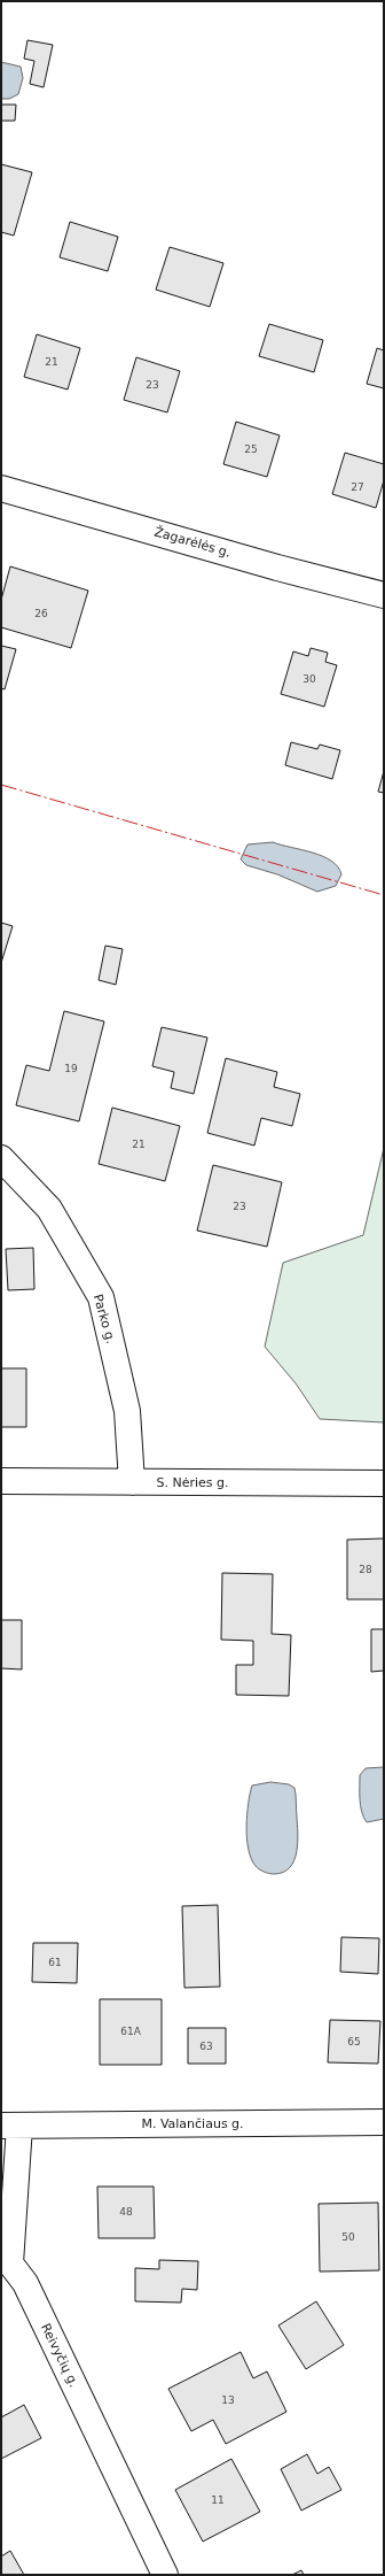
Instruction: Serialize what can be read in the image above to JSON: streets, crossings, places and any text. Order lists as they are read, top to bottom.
{
  "streets": {
    "street": [
      "Žagarėlės g.",
      "Parko g.",
      "S. Nėries g.",
      "M. Valančiaus g.",
      "Reivyčių g."
    ]
  },
  "crossings": [
    ["Parko g.", "S. Nėries g."],
    ["M. Valančiaus g.", "Reivyčių g."]
  ],
  "house_numbers": [
    "21",
    "23",
    "25",
    "27",
    "26",
    "30",
    "19",
    "21",
    "23",
    "28",
    "61",
    "61A",
    "65",
    "63",
    "48",
    "50",
    "13",
    "11"
  ]
}
